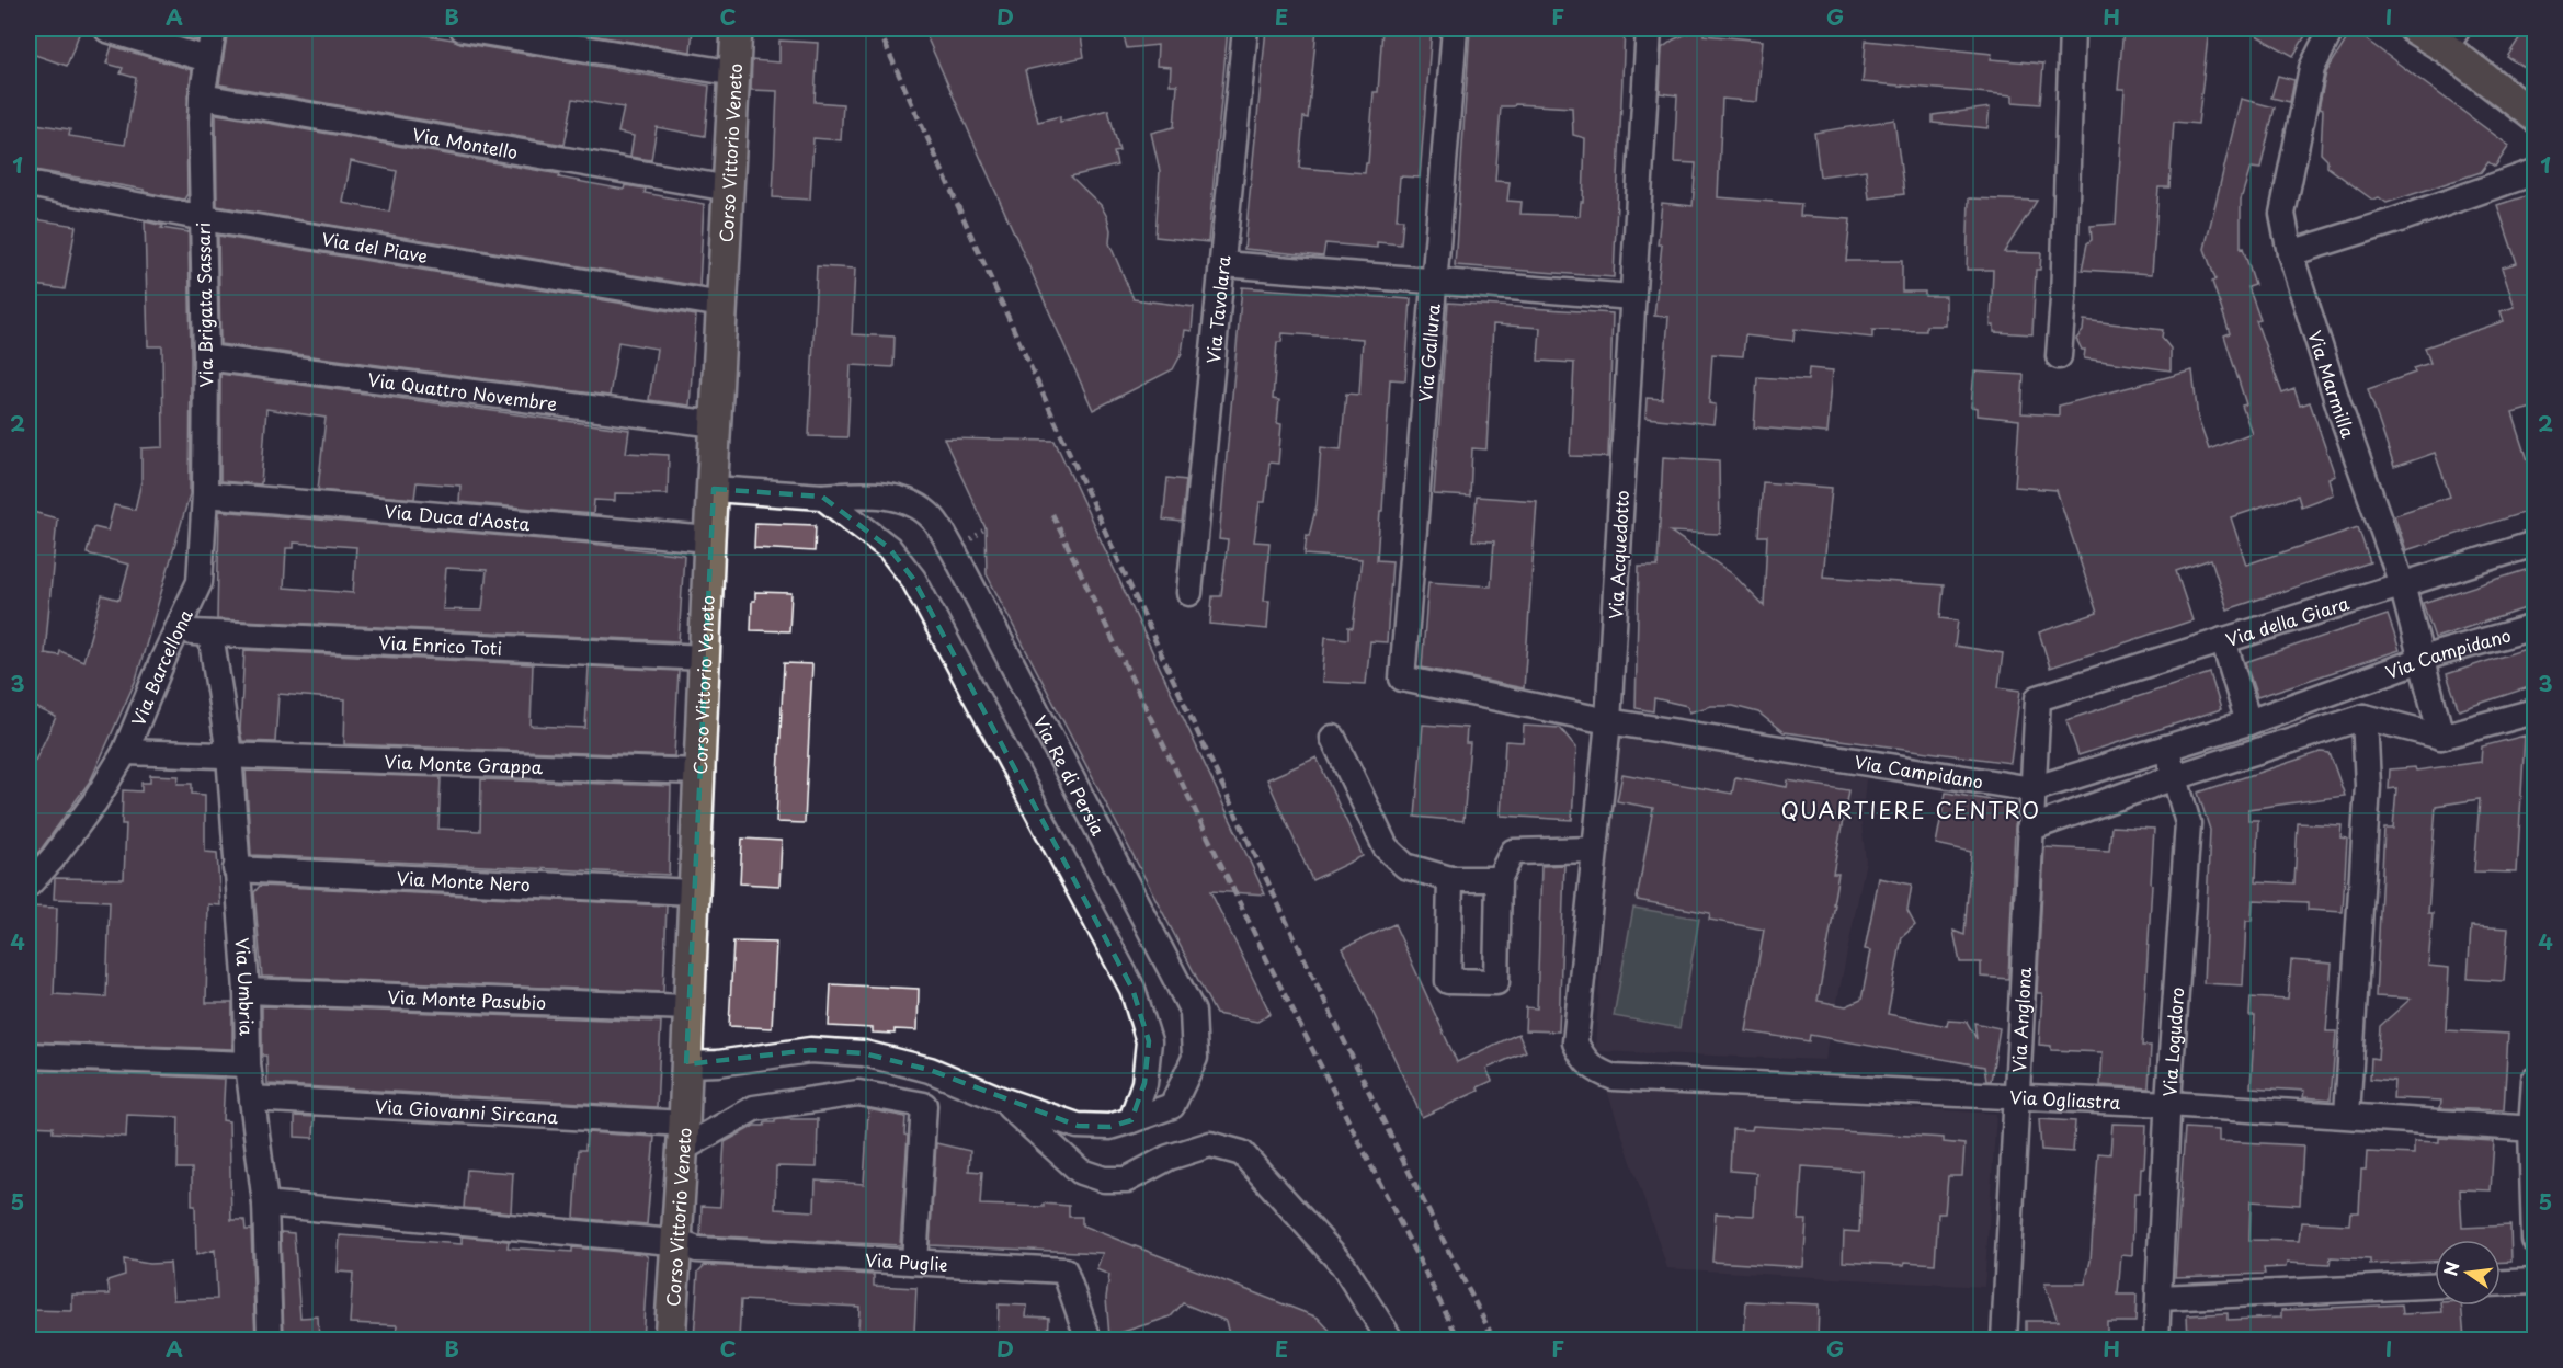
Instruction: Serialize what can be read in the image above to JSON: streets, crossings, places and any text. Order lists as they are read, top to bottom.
{
  "streets": {
    "main road": ["Corso Vittorio Veneto"],
    "street": [
      "Via Montello",
      "Via del Piave",
      "Via Brigata Sassari",
      "Via Tavolara",
      "Via Gallura",
      "Via Marmilla",
      "Via Quattro Novembre",
      "Via Duca d'Aosta",
      "Via Acquedotto",
      "Via della Giara",
      "Via Enrico Toti",
      "Via Campidano",
      "Via Barcellona",
      "Via Monte Grappa",
      "Via Re di Persia",
      "Via Monte Nero",
      "Via Umbria",
      "Via Monte Pasubio",
      "Via Anglona",
      "Via Logudoro",
      "Via Ogliastra",
      "Via Giovanni Sircana",
      "Via Puglie"
    ]
  },
  "crossings": [
    ["Via Montello", "Corso Vittorio Veneto"],
    ["Via Montello", "Via Brigata Sassari"],
    ["Corso Vittorio Veneto", "Via del Piave"],
    ["Corso Vittorio Veneto", "Via Quattro Novembre"],
    ["Corso Vittorio Veneto", "Via Duca d'Aosta"],
    ["Corso Vittorio Veneto", "Via Enrico Toti"],
    ["Corso Vittorio Veneto", "Via Monte Grappa"],
    ["Corso Vittorio Veneto", "Via Re di Persia"],
    ["Corso Vittorio Veneto", "Via Monte Nero"],
    ["Corso Vittorio Veneto", "Via Monte Pasubio"],
    ["Corso Vittorio Veneto", "Via Giovanni Sircana"],
    ["Corso Vittorio Veneto", "Via Puglie"],
    ["Via del Piave", "Via Brigata Sassari"],
    ["Via Brigata Sassari", "Via Quattro Novembre"],
    ["Via Brigata Sassari", "Via Duca d'Aosta"],
    ["Via Brigata Sassari", "Via Barcellona"],
    ["Via Gallura", "Via Campidano"],
    ["Via Marmilla", "Via della Giara"],
    ["Via Marmilla", "Via Campidano"],
    ["Via Acquedotto", "Via Campidano"],
    ["Via Acquedotto", "Via Ogliastra"],
    ["Via della Giara", "Via Anglona"],
    ["Via Enrico Toti", "Via Barcellona"],
    ["Via Enrico Toti", "Via Umbria"],
    ["Via Campidano", "Via Anglona"],
    ["Via Campidano", "Via Logudoro"],
    ["Via Barcellona", "Via Monte Grappa"],
    ["Via Barcellona", "Via Umbria"],
    ["Via Monte Grappa", "Via Umbria"],
    ["Via Monte Nero", "Via Umbria"],
    ["Via Umbria", "Via Monte Pasubio"],
    ["Via Umbria", "Via Giovanni Sircana"],
    ["Via Umbria", "Via Puglie"],
    ["Via Anglona", "Via Ogliastra"],
    ["Via Logudoro", "Via Ogliastra"]
  ],
  "districts": ["QUARTIERE CENTRO"],
  "north": "left",
  "grid": {
    "columns": [
      "A",
      "B",
      "C",
      "D",
      "E",
      "F",
      "G",
      "H",
      "I"
    ],
    "rows": [
      "1",
      "2",
      "3",
      "4",
      "5"
    ]
  }
}
